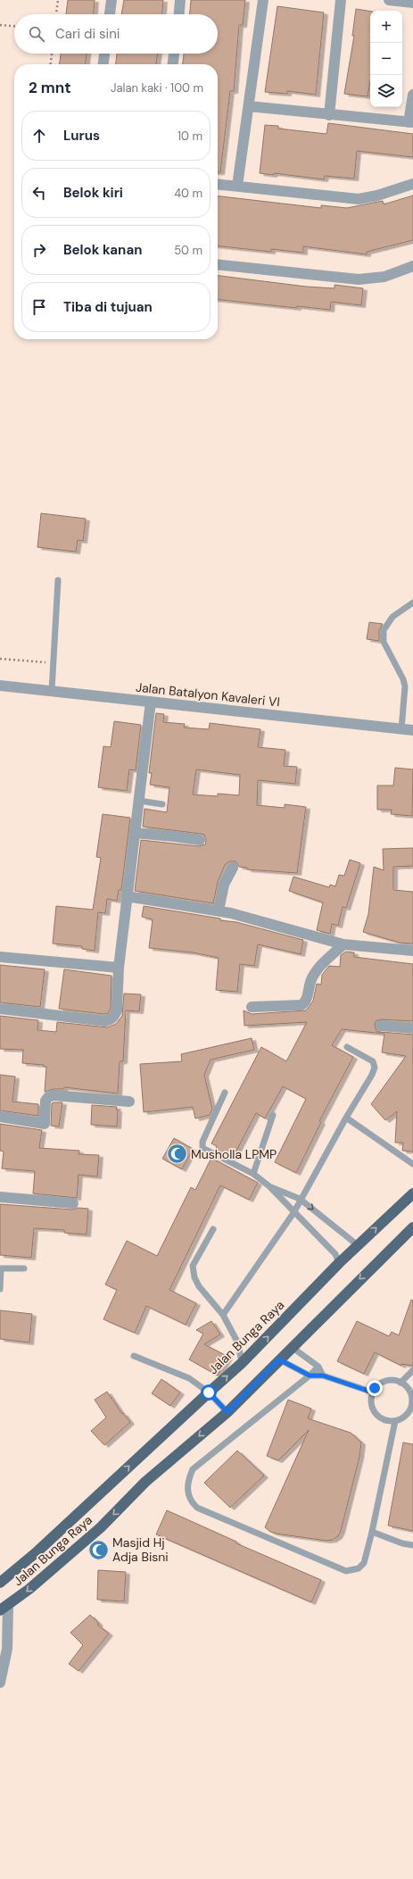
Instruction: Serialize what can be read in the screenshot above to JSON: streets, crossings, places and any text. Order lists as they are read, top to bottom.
{
  "streets": {
    "main road": ["Jalan Bunga Raya"],
    "street": ["Jalan Batalyon Kavaleri VI"]
  },
  "places": {
    "mosque": ["Musholla LPMP", "Masjid Hj Adja Bisni"]
  },
  "page": {
    "map_buttons": ["+", "−"],
    "search": "Cari di sini",
    "heading": ["2 mnt", "Jalan kaki · 100 m"],
    "list": [
      ["Lurus", "10 m"],
      ["Belok kiri", "40 m"],
      ["Belok kanan", "50 m"],
      "Tiba di tujuan"
    ]
  }
}
